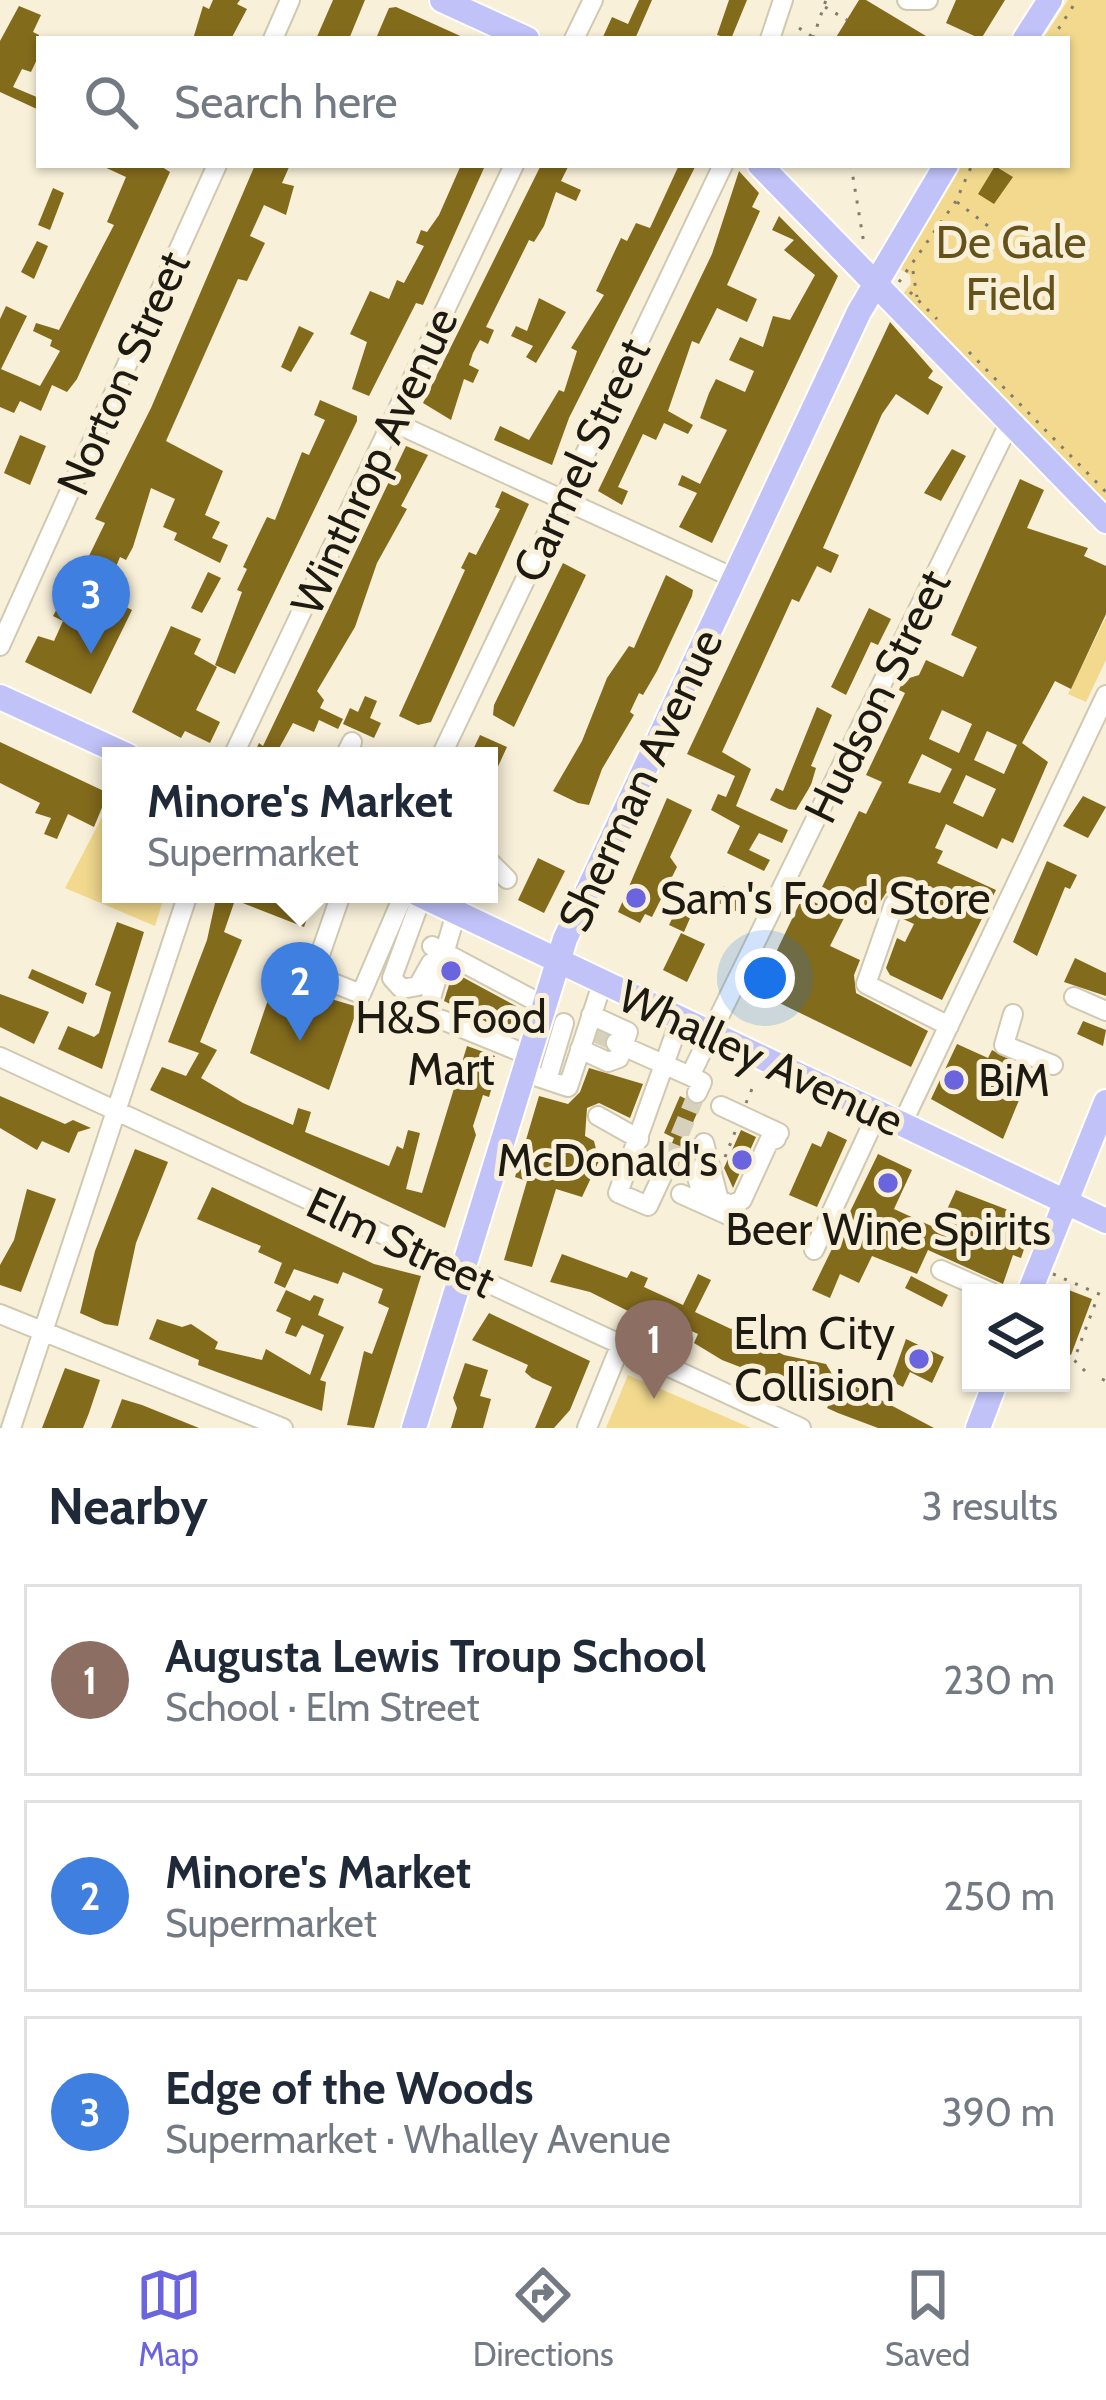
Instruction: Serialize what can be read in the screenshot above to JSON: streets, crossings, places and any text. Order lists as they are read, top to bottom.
{
  "streets": {
    "main road": ["Sherman Avenue", "Whalley Avenue"],
    "street": [
      "Norton Street",
      "Carmel Street",
      "Winthrop Avenue",
      "Hudson Street",
      "Elm Street"
    ]
  },
  "crossings": [
    ["Hudson Street", "Whalley Avenue"],
    ["Sherman Avenue", "Whalley Avenue"],
    ["Sherman Avenue", "Elm Street"]
  ],
  "parks": ["De Gale Field"],
  "places": [
    "Sam's Food Store",
    "H&S Food Mart",
    "BiM",
    "McDonald's",
    "Beer Wine Spirits",
    "Elm City Collision"
  ],
  "page": {
    "search": "Search here",
    "pins": ["3", "2", "1"],
    "popup": ["Minore's Market", "Supermarket"],
    "heading": ["Nearby", "3 results"],
    "list": [
      {
        "mark": "1",
        "name": "Augusta Lewis Troup School",
        "note": "School · Elm Street",
        "value": "230 m"
      },
      {
        "mark": "2",
        "name": "Minore's Market",
        "note": "Supermarket",
        "value": "250 m"
      },
      {
        "mark": "3",
        "name": "Edge of the Woods",
        "note": "Supermarket · Whalley Avenue",
        "value": "390 m"
      }
    ],
    "nav": ["Map", "Directions", "Saved"]
  }
}
